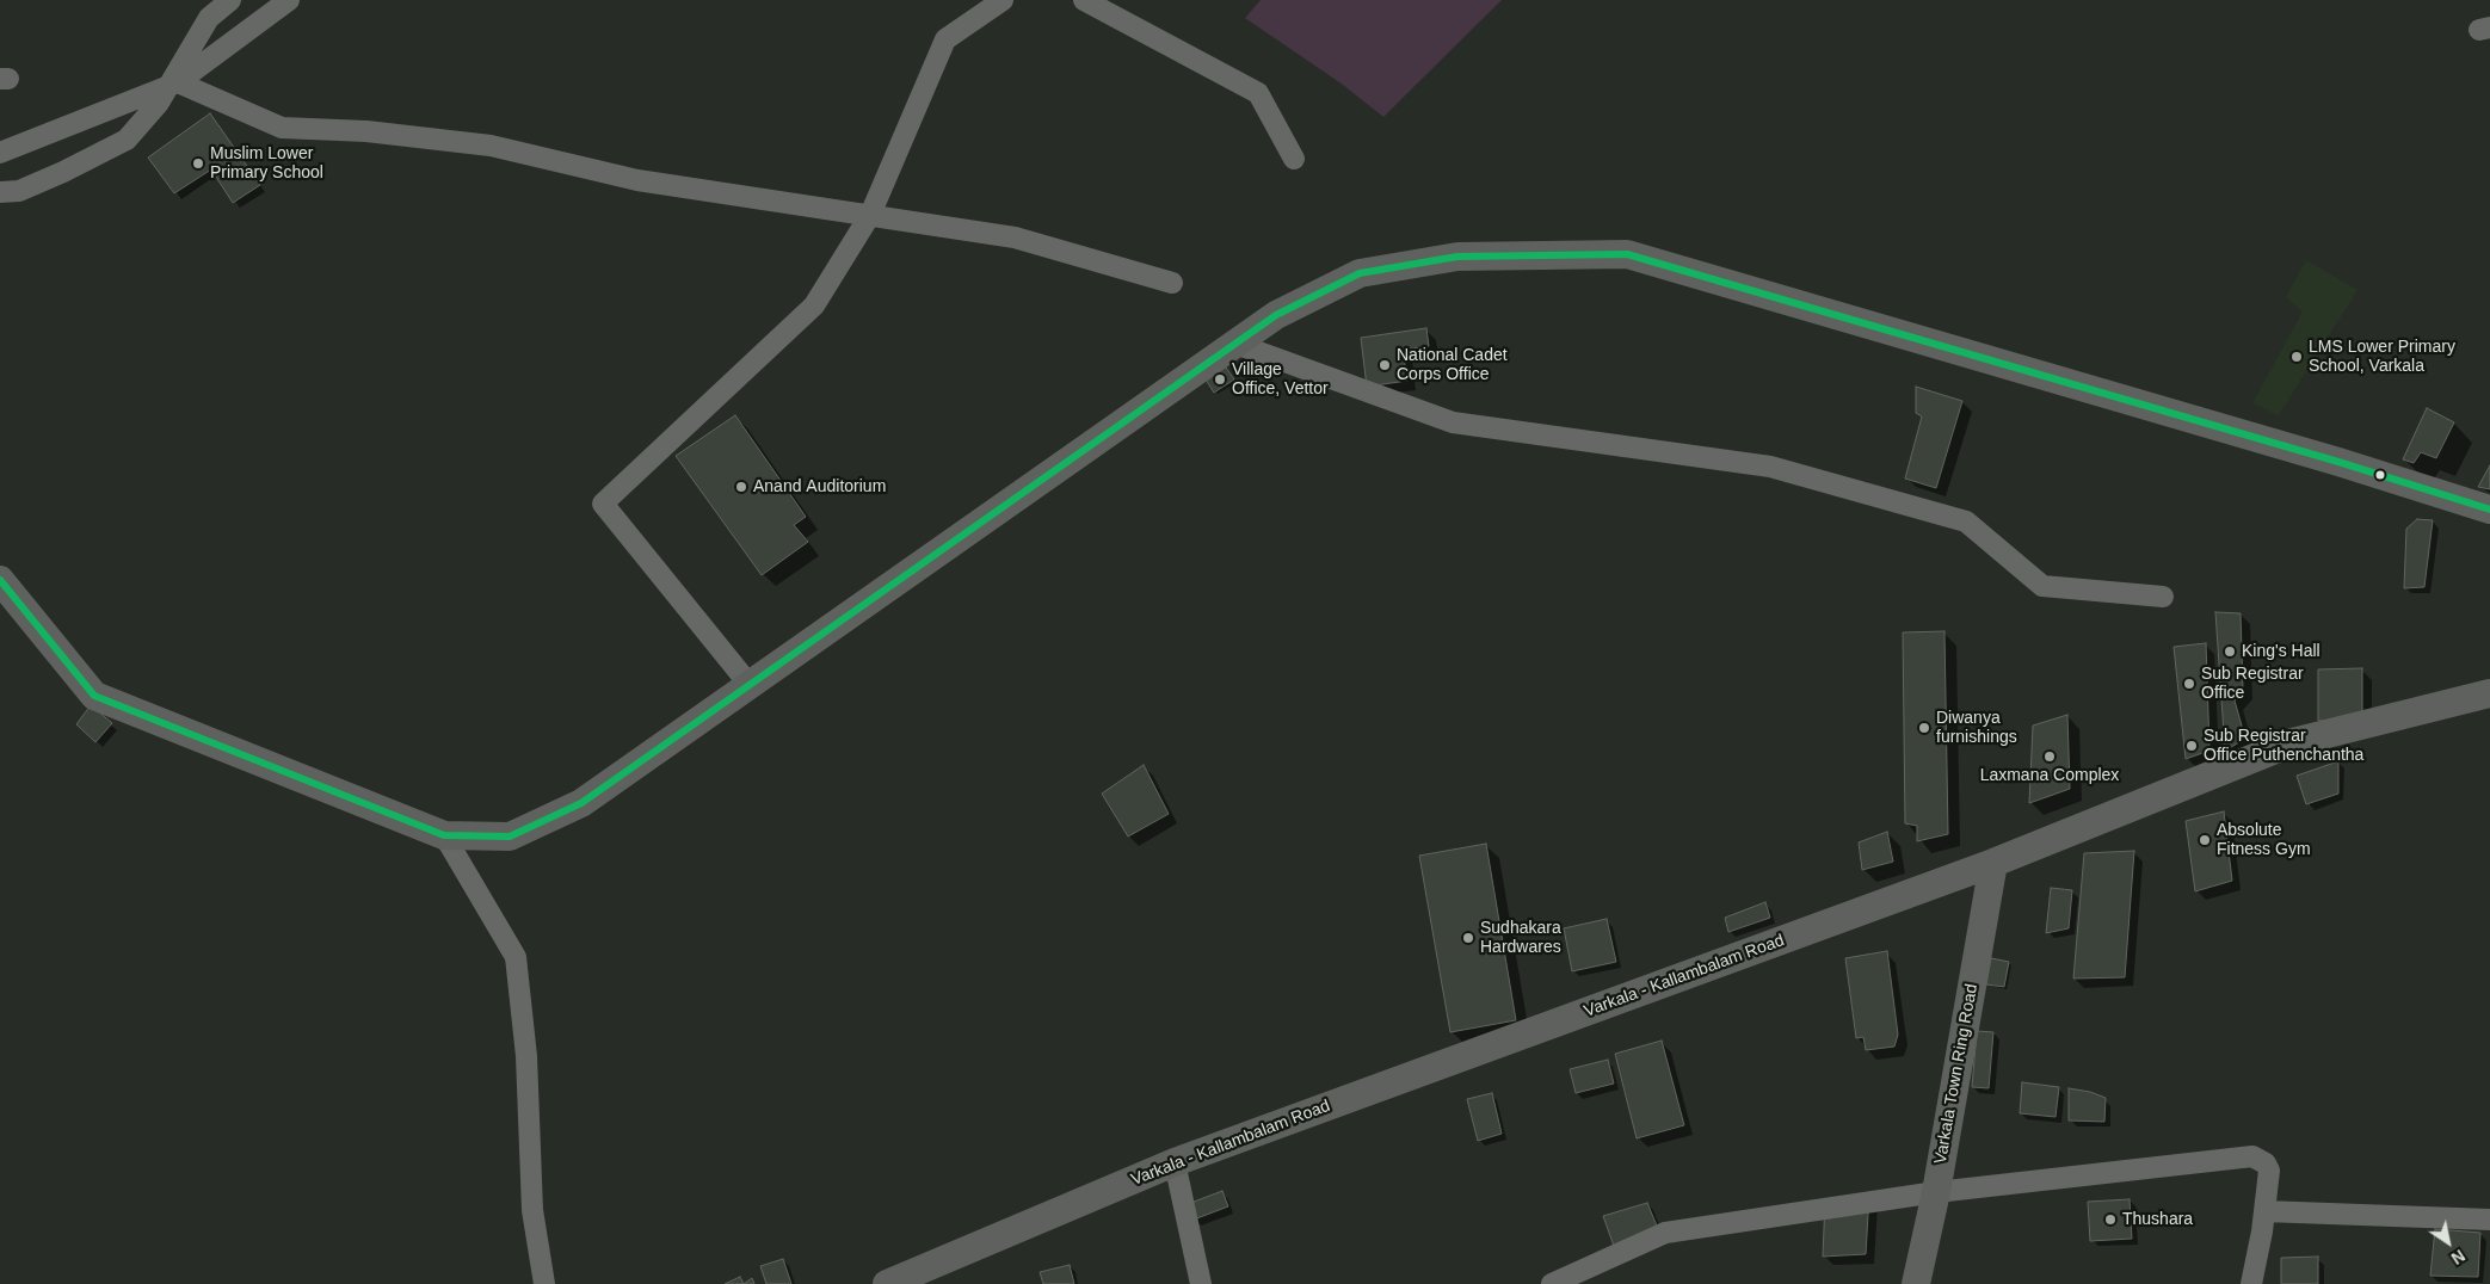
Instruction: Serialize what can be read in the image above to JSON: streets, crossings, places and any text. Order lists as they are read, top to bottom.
{
  "streets": {
    "main road": ["Varkala - Kallambalam Road", "Varkala Town Ring Road"]
  },
  "crossings": [
    ["Varkala - Kallambalam Road", "Varkala Town Ring Road"]
  ],
  "places": [
    "Muslim Lower Primary School",
    "LMS Lower Primary School, Varkala",
    "National Cadet Corps Office",
    "Village Office, Vettor",
    "Anand Auditorium",
    "King's Hall",
    "Sub Registrar Office",
    "Diwanya furnishings",
    "Sub Registrar Office Puthenchantha",
    "Laxmana Complex",
    "Absolute Fitness Gym",
    "Sudhakara Hardwares",
    "Thushara"
  ],
  "north": "bottom right"
}
